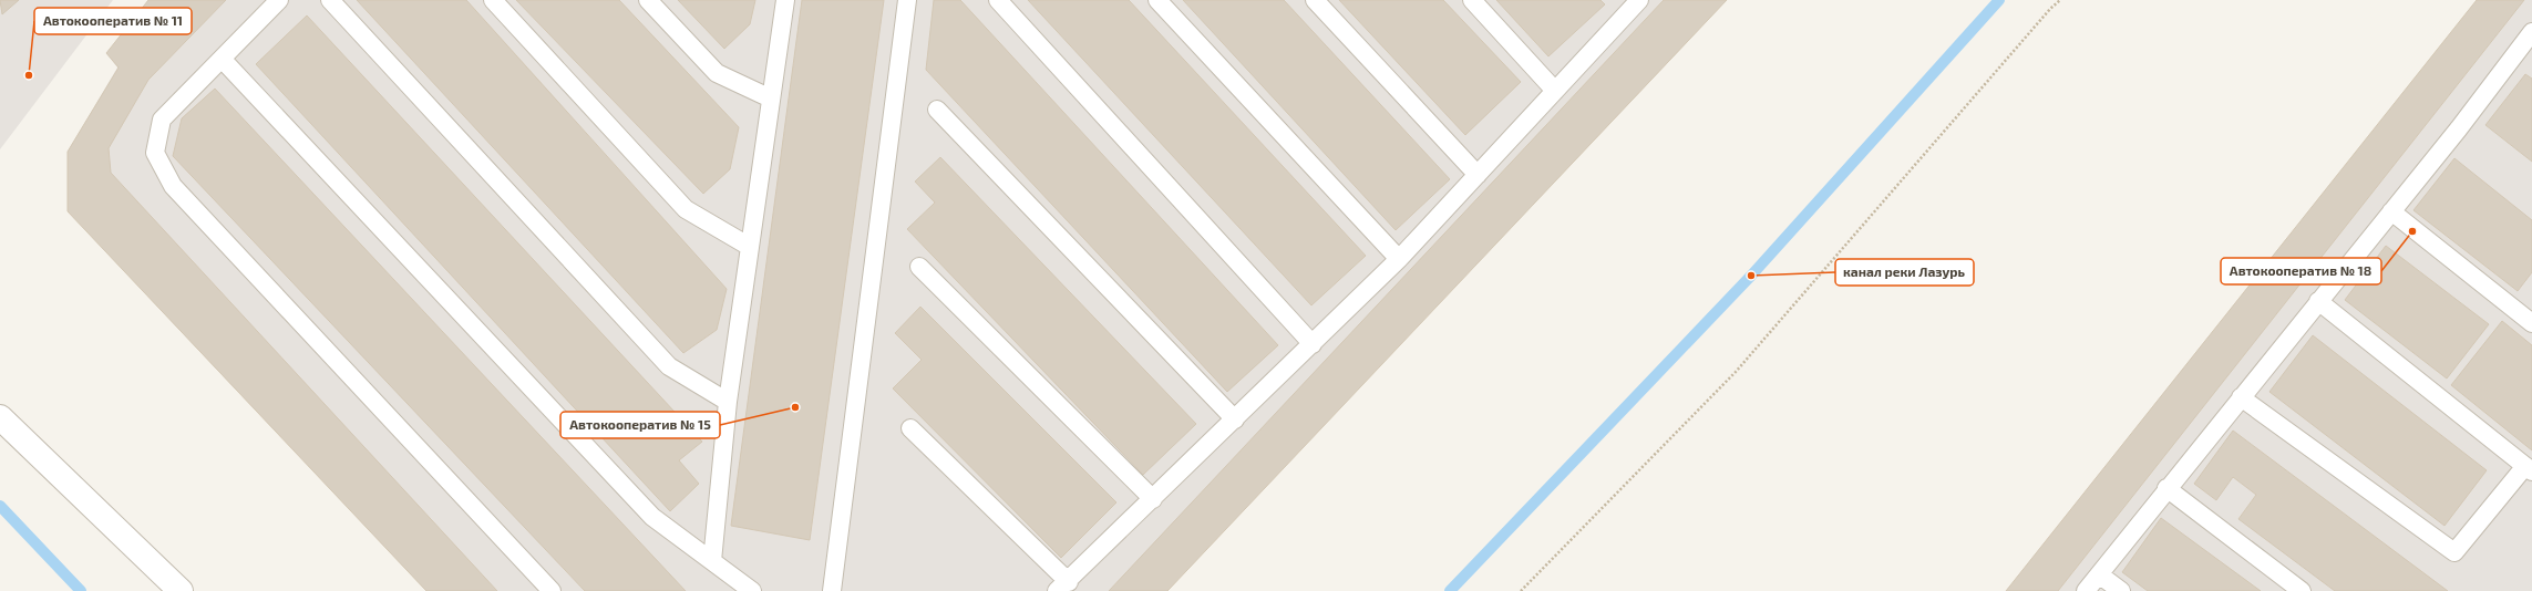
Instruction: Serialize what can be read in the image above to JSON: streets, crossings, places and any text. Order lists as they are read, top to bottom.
{
  "places": [
    "Автокооператив № 11",
    "Автокооператив № 18",
    "канал реки Лазурь",
    "Автокооператив № 15"
  ]
}
